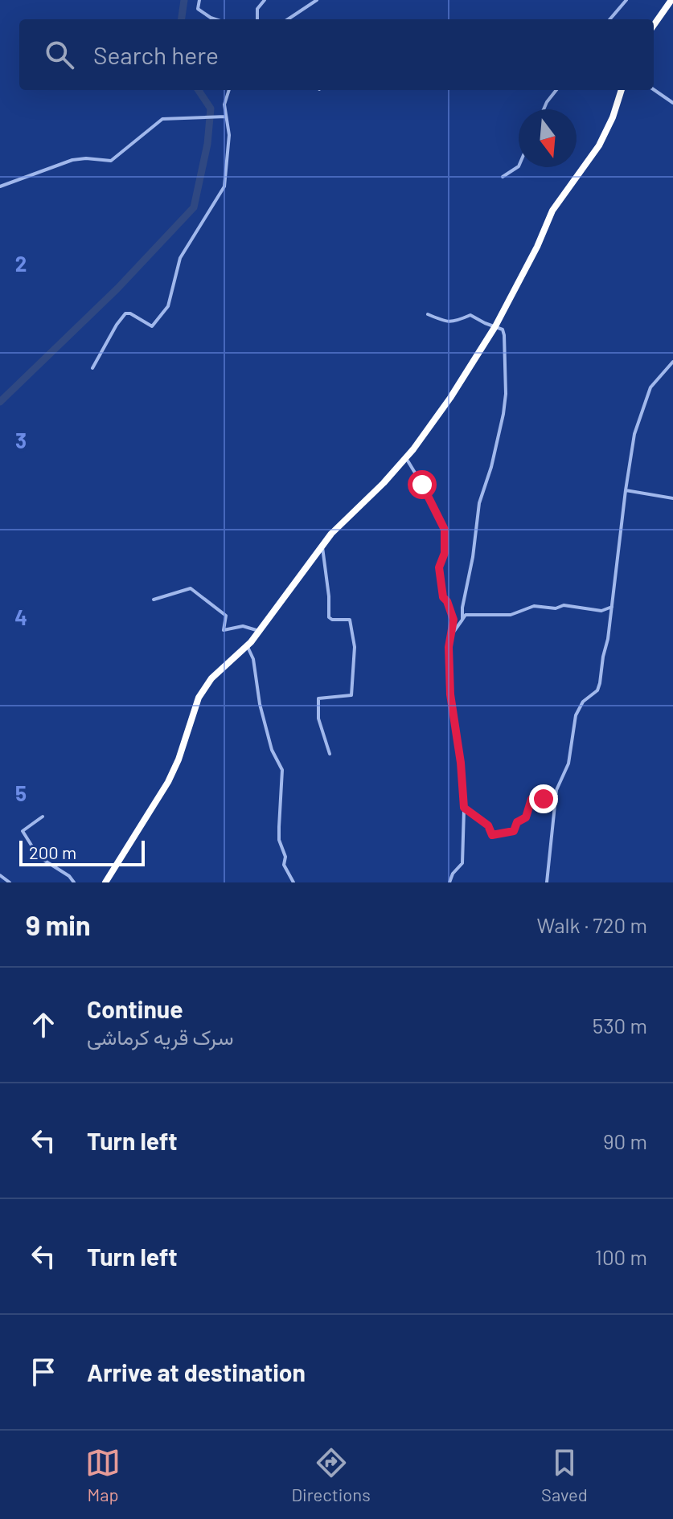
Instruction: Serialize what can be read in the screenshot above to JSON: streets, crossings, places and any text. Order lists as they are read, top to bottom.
{
  "scale_bar": "200 m",
  "north": "bottom",
  "page": {
    "search": "Search here",
    "scale": "200 m",
    "heading": ["9 min", "Walk · 720 m"],
    "list": [
      ["Continue", "سرک قریه کرماشی", "530 m"],
      ["Turn left", "90 m"],
      ["Turn left", "100 m"],
      "Arrive at destination"
    ],
    "nav": ["Map", "Directions", "Saved"]
  },
  "grid": {
    "rows": [
      "2",
      "3",
      "4",
      "5"
    ]
  }
}
